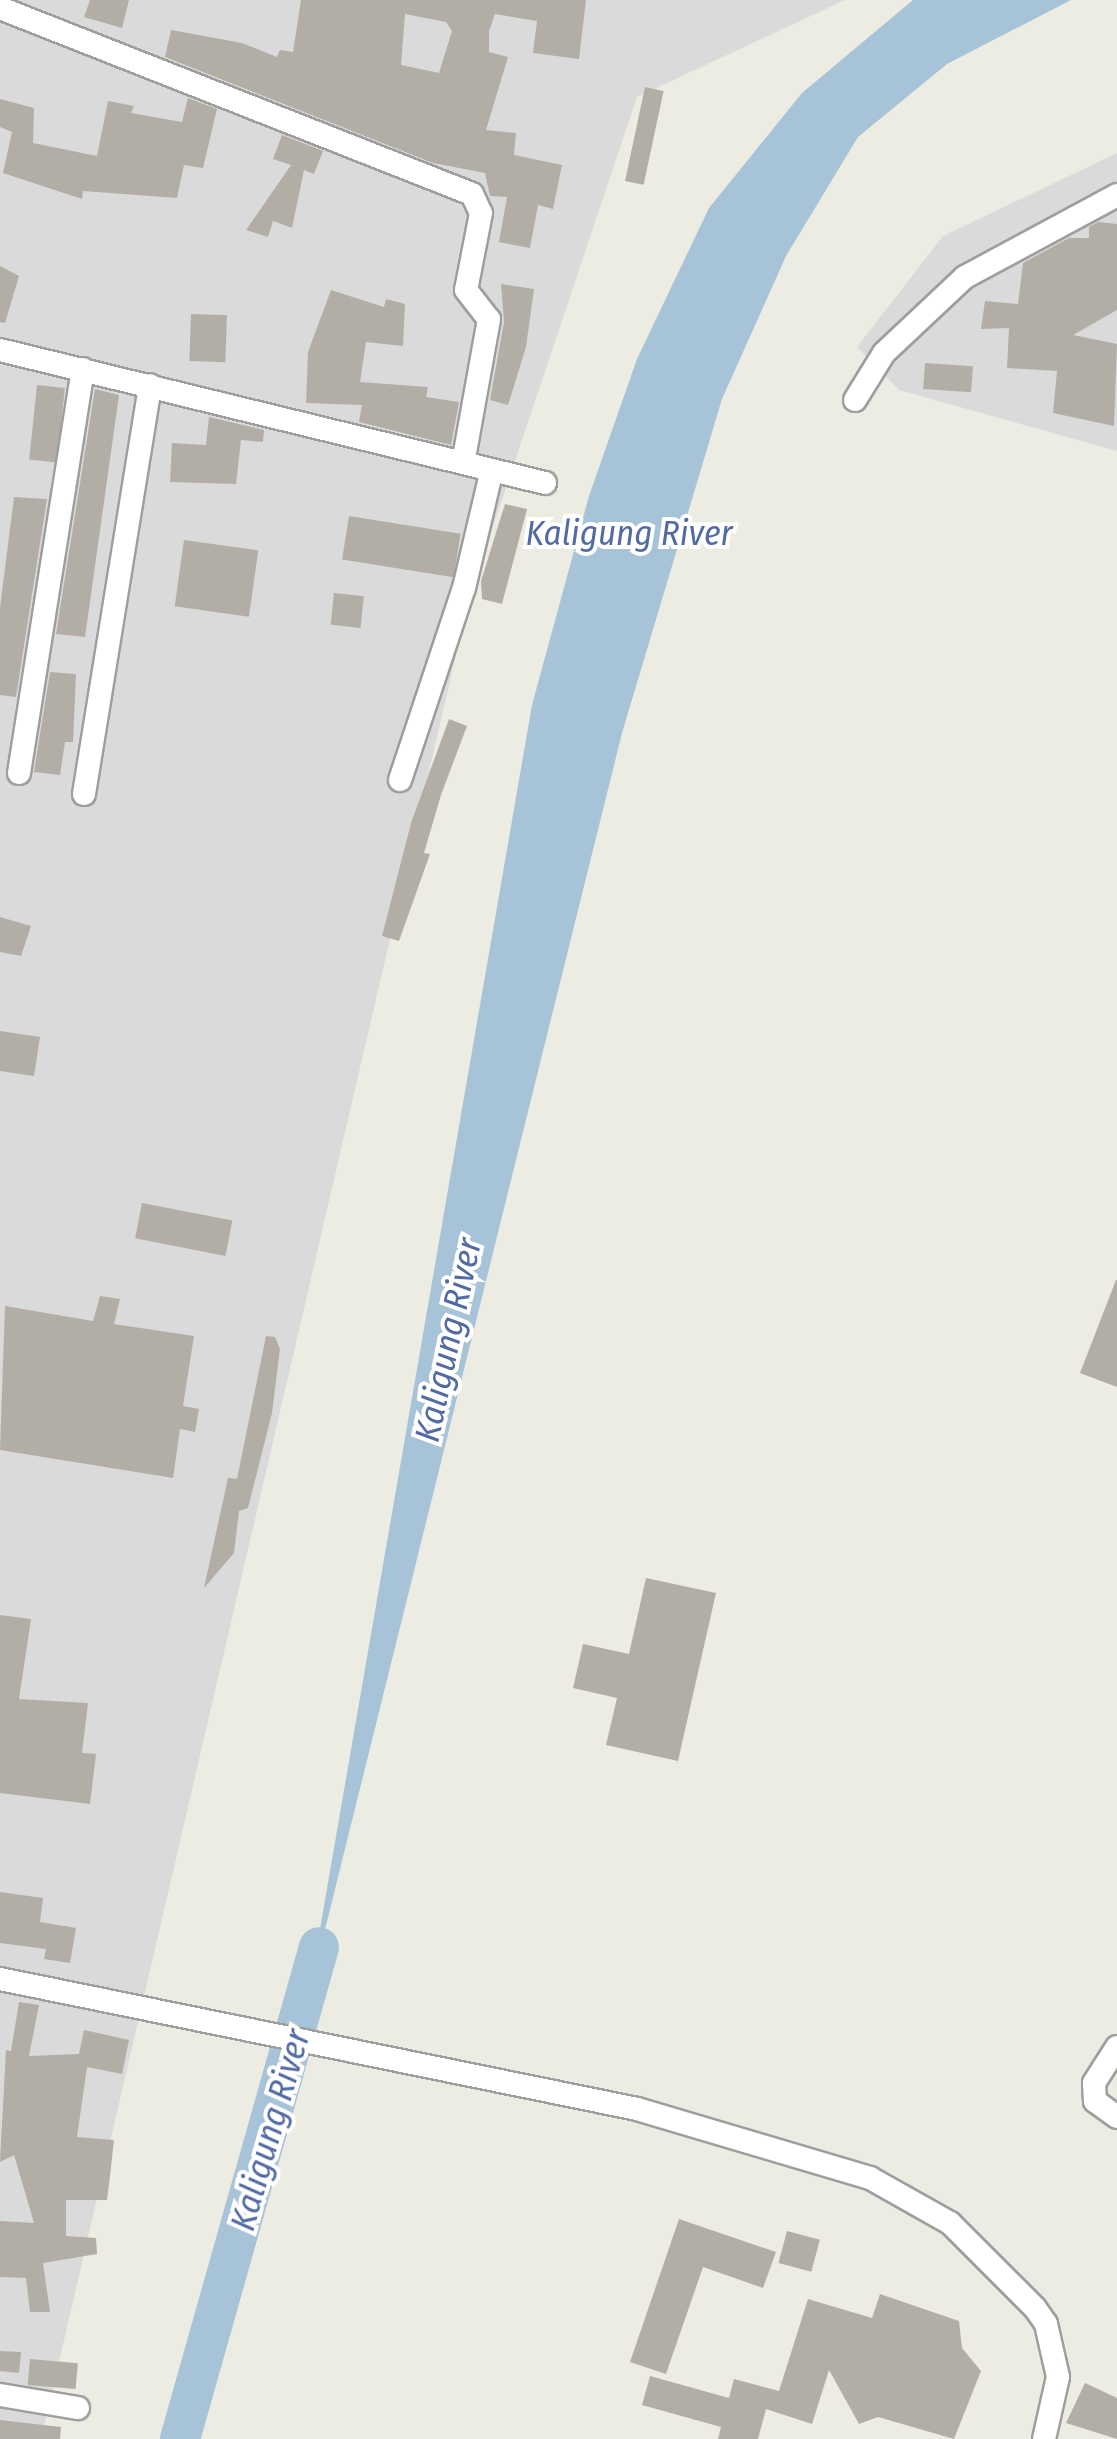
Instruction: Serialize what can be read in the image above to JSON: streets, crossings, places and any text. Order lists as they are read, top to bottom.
{
  "water": ["Kaligung River"]
}
